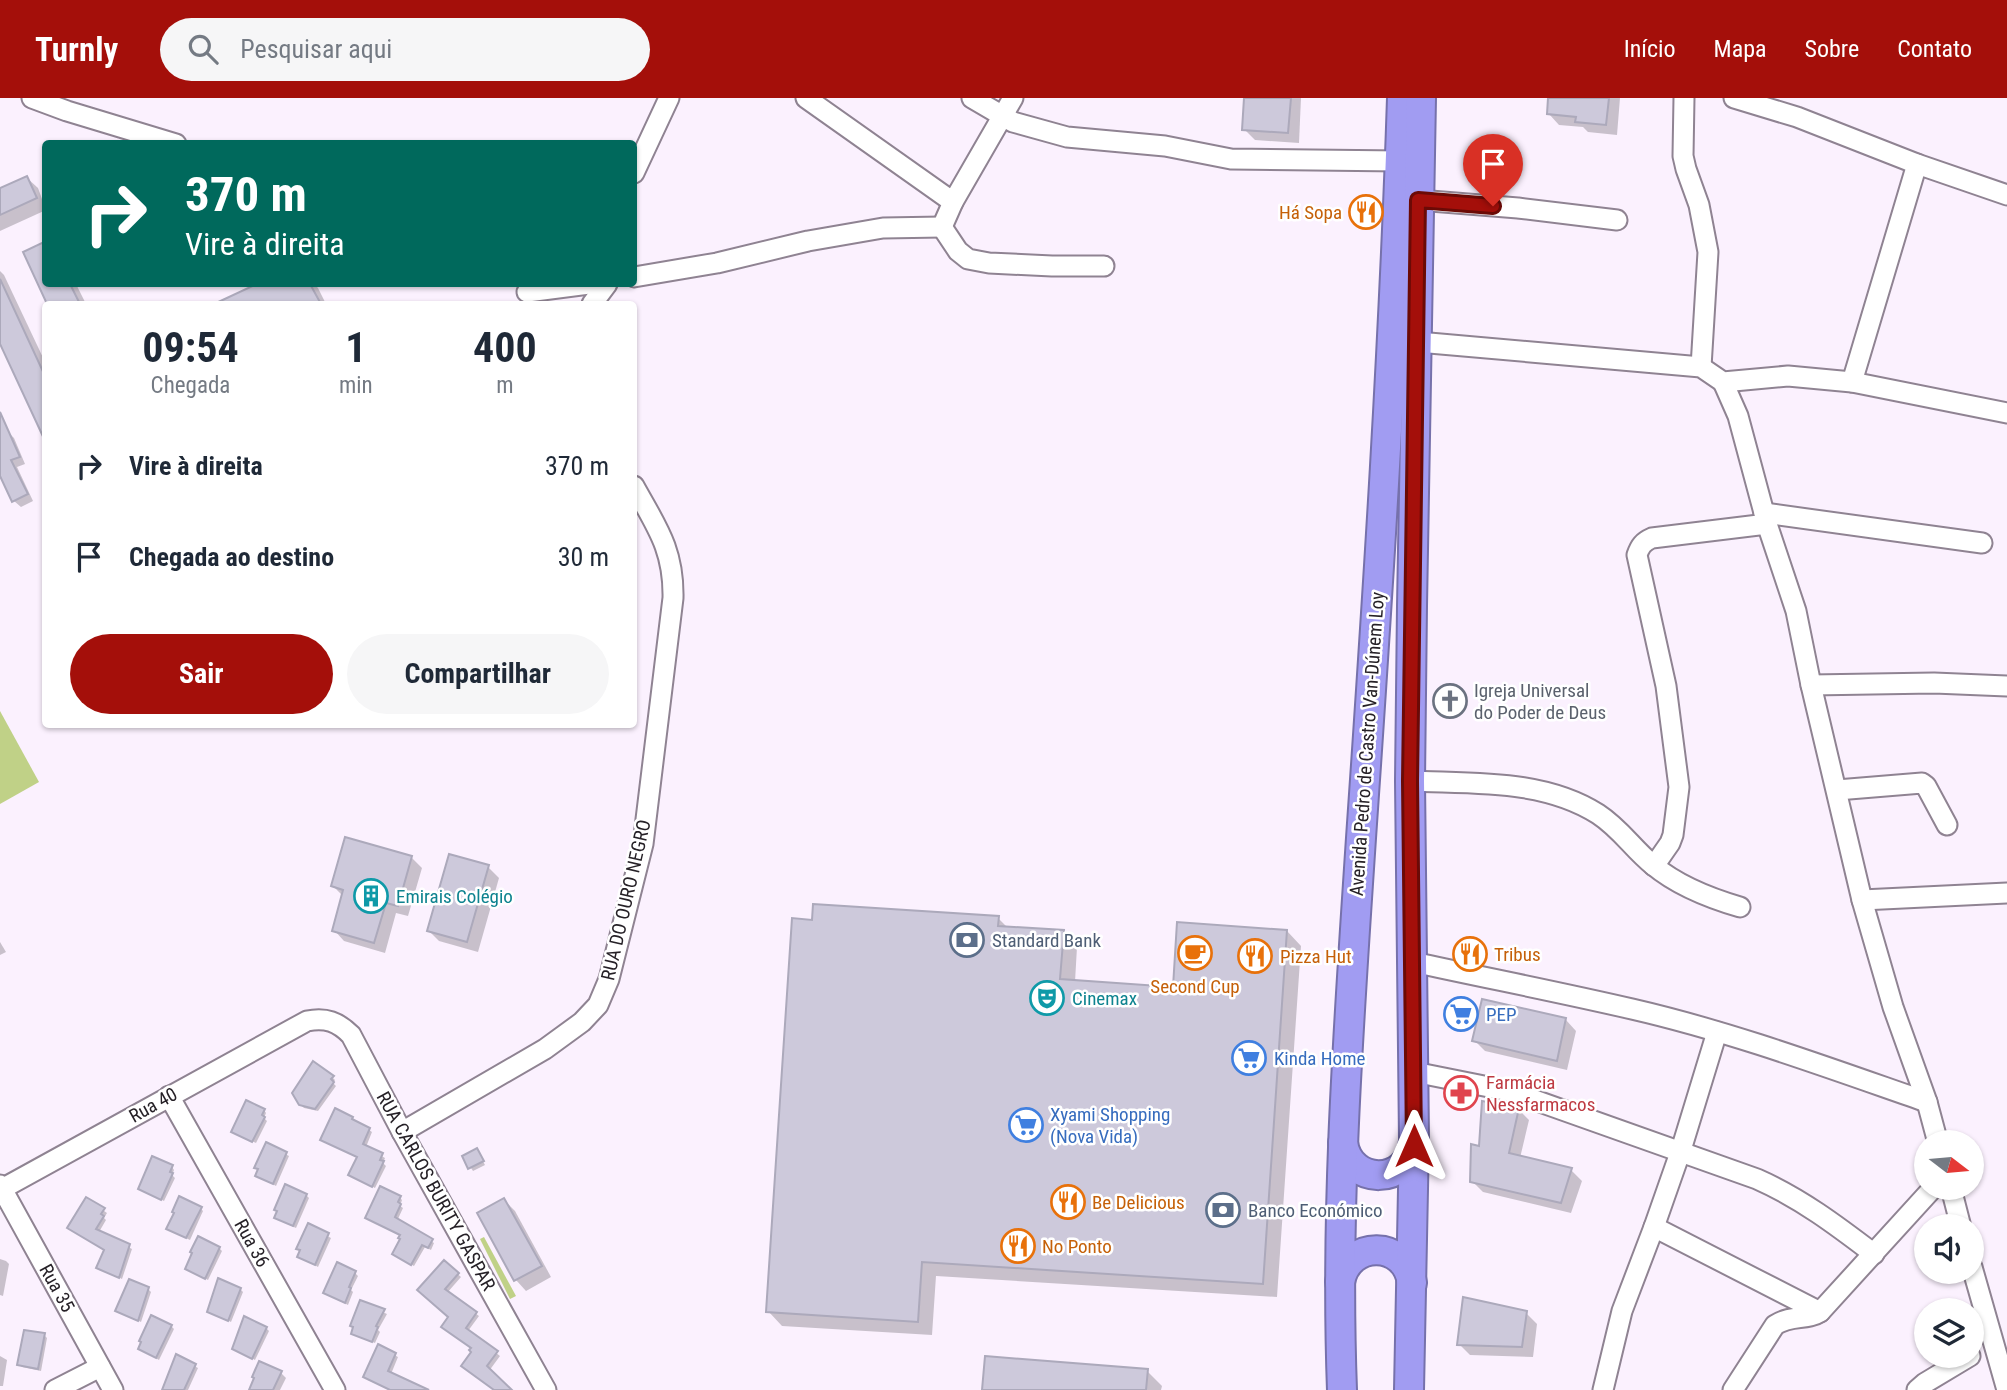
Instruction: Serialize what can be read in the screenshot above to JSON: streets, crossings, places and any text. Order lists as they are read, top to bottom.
{
  "streets": {
    "highway": ["Avenida Pedro de Castro Van-Dúnem Loy"],
    "street": [
      "RUA DO OURO NEGRO",
      "Rua 40",
      "RUA CARLOS BURITY GASPAR",
      "Rua 36",
      "Rua 35"
    ]
  },
  "crossings": [
    ["RUA DO OURO NEGRO", "RUA CARLOS BURITY GASPAR"],
    ["Rua 40", "RUA CARLOS BURITY GASPAR"],
    ["Rua 40", "Rua 36"],
    ["Rua 40", "Rua 35"]
  ],
  "places": {
    "restaurant": [
      "Há Sopa",
      "Tribus",
      "Pizza Hut",
      "Be Delicious",
      "No Ponto"
    ],
    "church": ["Igreja Universal do Poder de Deus"],
    "building": ["Emirais Colégio"],
    "bank": ["Standard Bank", "Banco Económico"],
    "cafe": ["Second Cup"],
    "theatre": ["Cinemax"],
    "supermarket": ["PEP", "Kinda Home", "Xyami Shopping (Nova Vida)"],
    "pharmacy": ["Farmácia Nessfarmacos"]
  },
  "north": "right",
  "page": {
    "header": "Turnly",
    "search": "Pesquisar aqui",
    "nav": [
      "Início",
      "Mapa",
      "Sobre",
      "Contato"
    ],
    "turn": ["370 m", "Vire à direita"],
    "eta": [
      "09:54",
      "Chegada",
      "1",
      "min",
      "400",
      "m"
    ],
    "list": [
      {
        "name": "Vire à direita",
        "value": "370 m"
      },
      {
        "name": "Chegada ao destino",
        "value": "30 m"
      }
    ],
    "buttons": ["Sair", "Compartilhar"]
  }
}
